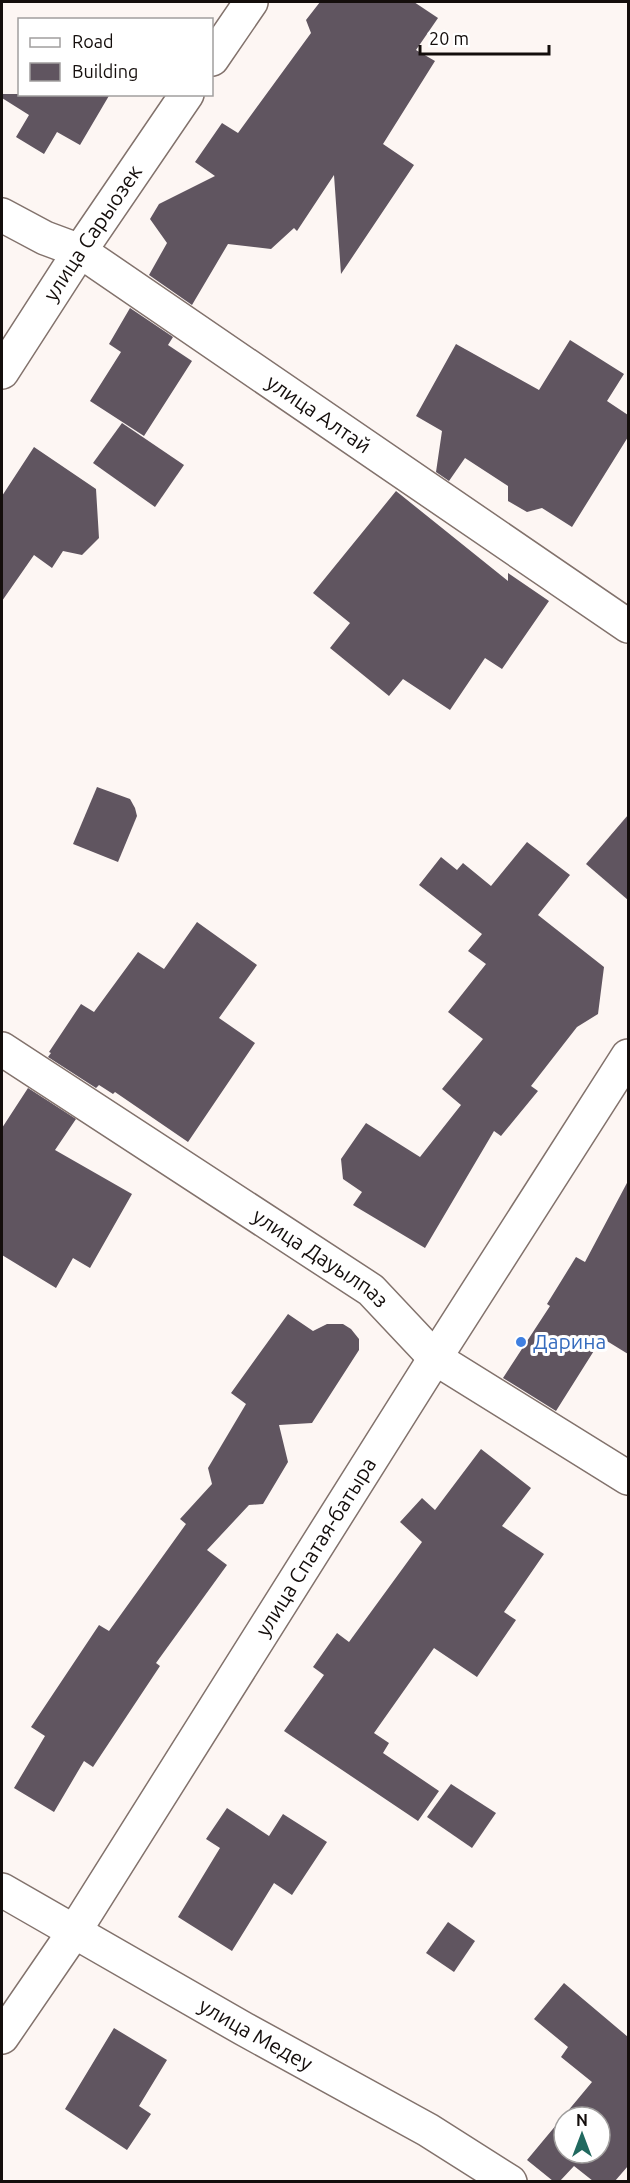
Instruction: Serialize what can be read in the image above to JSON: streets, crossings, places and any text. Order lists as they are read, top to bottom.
{
  "streets": {
    "street": [
      "улица Сарыозек",
      "улица Алтай",
      "улица Дауылпаз",
      "улица Спатая-батыра",
      "улица Медеу"
    ]
  },
  "crossings": [
    ["улица Сарыозек", "улица Алтай"],
    ["улица Дауылпаз", "улица Спатая-батыра"],
    ["улица Спатая-батыра", "улица Медеу"]
  ],
  "places": ["Дарина"],
  "legend": ["Road", "Building"],
  "scale_bar": "20 m",
  "north": "top"
}
